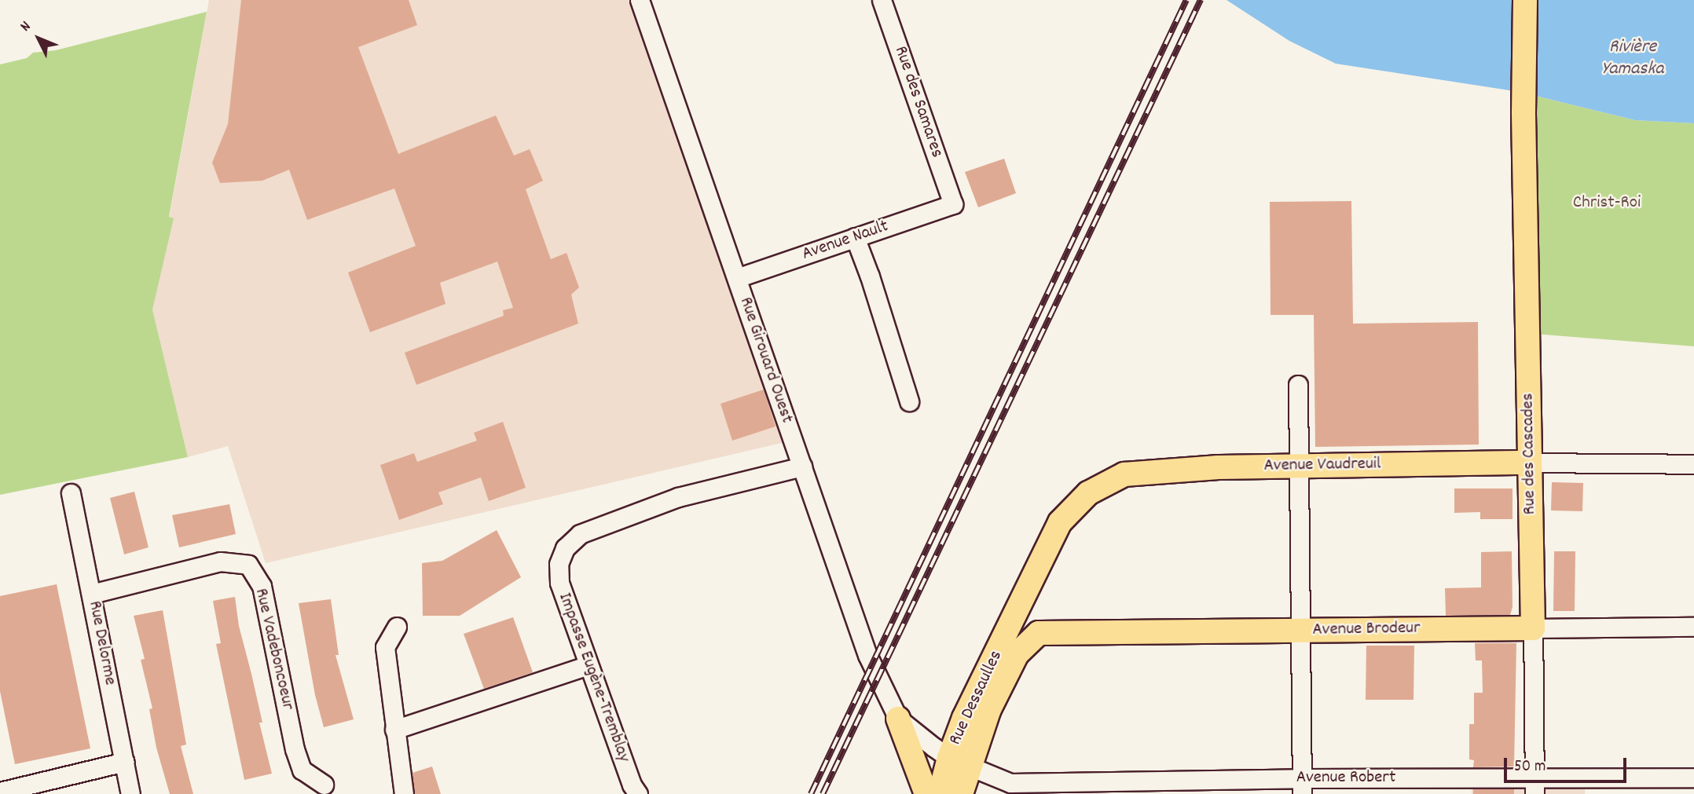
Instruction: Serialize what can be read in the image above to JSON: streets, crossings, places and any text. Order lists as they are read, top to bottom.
{
  "streets": {
    "main road": [
      "Rue des Cascades",
      "Avenue Vaudreuil",
      "Avenue Brodeur",
      "Rue Dessaulles"
    ],
    "street": [
      "Rue des Samares",
      "Avenue Nault",
      "Rue Girouard Ouest",
      "Rue Delorme",
      "Rue Vadeboncoeur",
      "Impasse Eugène-Tremblay",
      "Avenue Robert"
    ]
  },
  "crossings": [
    ["Rue des Samares", "Avenue Nault"],
    ["Avenue Nault", "Rue Girouard Ouest"],
    ["Rue Girouard Ouest", "Impasse Eugène-Tremblay"],
    ["Rue Girouard Ouest", "Avenue Robert"],
    ["Rue des Cascades", "Avenue Vaudreuil"],
    ["Rue des Cascades", "Avenue Brodeur"],
    ["Rue des Cascades", "Avenue Robert"],
    ["Avenue Vaudreuil", "Rue Dessaulles"],
    ["Avenue Brodeur", "Rue Dessaulles"],
    ["Rue Delorme", "Rue Vadeboncoeur"],
    ["Rue Dessaulles", "Avenue Robert"]
  ],
  "water": ["Rivière Yamaska"],
  "parks": ["Christ-Roi"],
  "scale_bar": "50 m",
  "north": "top left"
}
